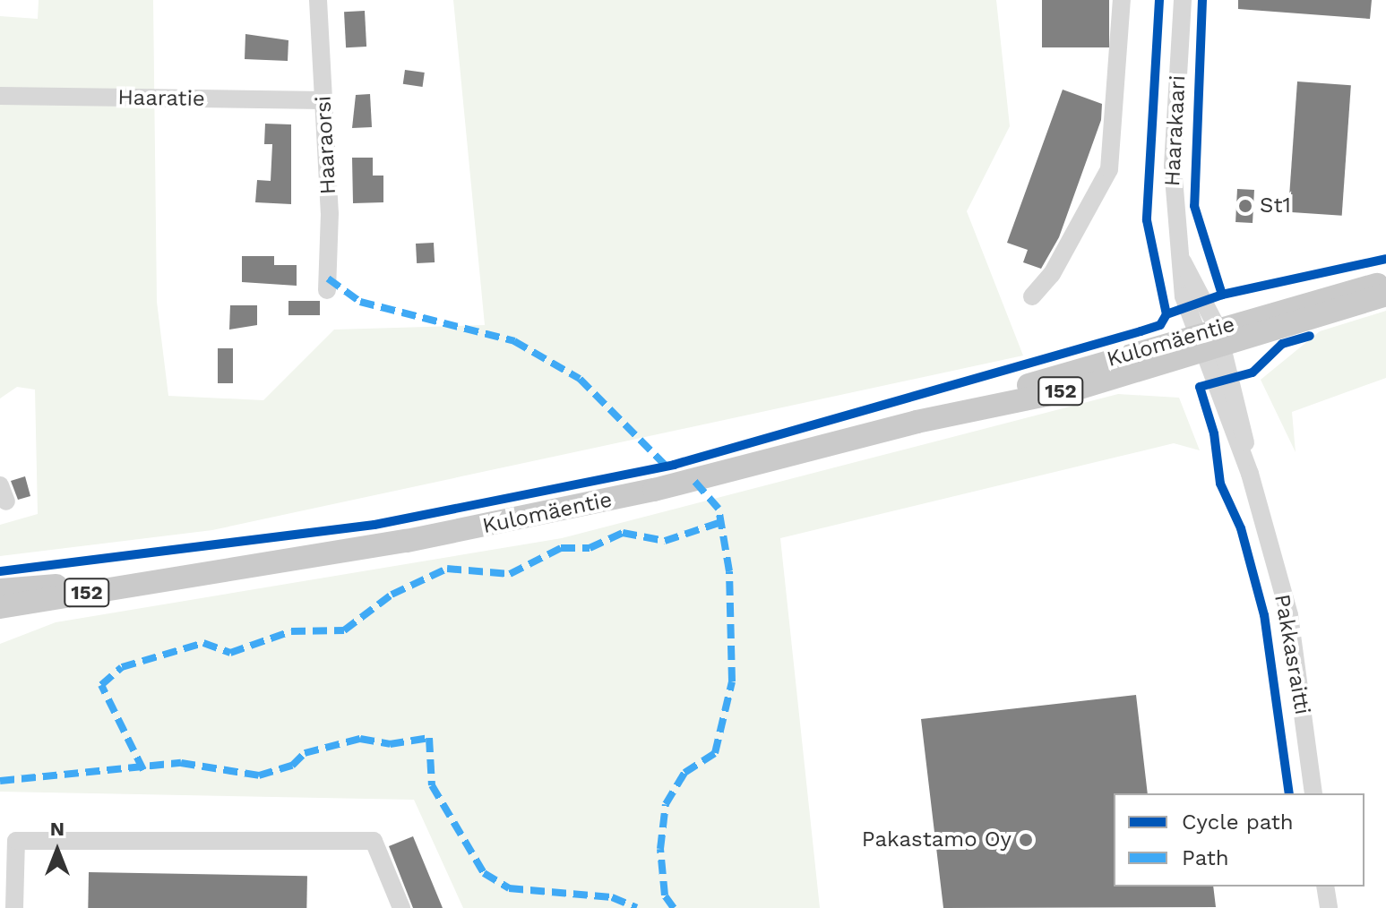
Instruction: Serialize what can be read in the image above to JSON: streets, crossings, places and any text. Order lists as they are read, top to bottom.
{
  "streets": {
    "main road": ["Kulomäentie", "152"],
    "street": [
      "Haaratie",
      "Haarakaari",
      "Haaraorsi",
      "Pakkasraitti"
    ]
  },
  "crossings": [
    ["Haaratie", "Haaraorsi"],
    ["Haarakaari", "Kulomäentie"],
    ["Haarakaari", "Pakkasraitti"],
    ["Kulomäentie", "Pakkasraitti"]
  ],
  "places": ["St1", "Pakastamo Oy"],
  "legend": ["Cycle path", "Path"],
  "north": "top"
}
